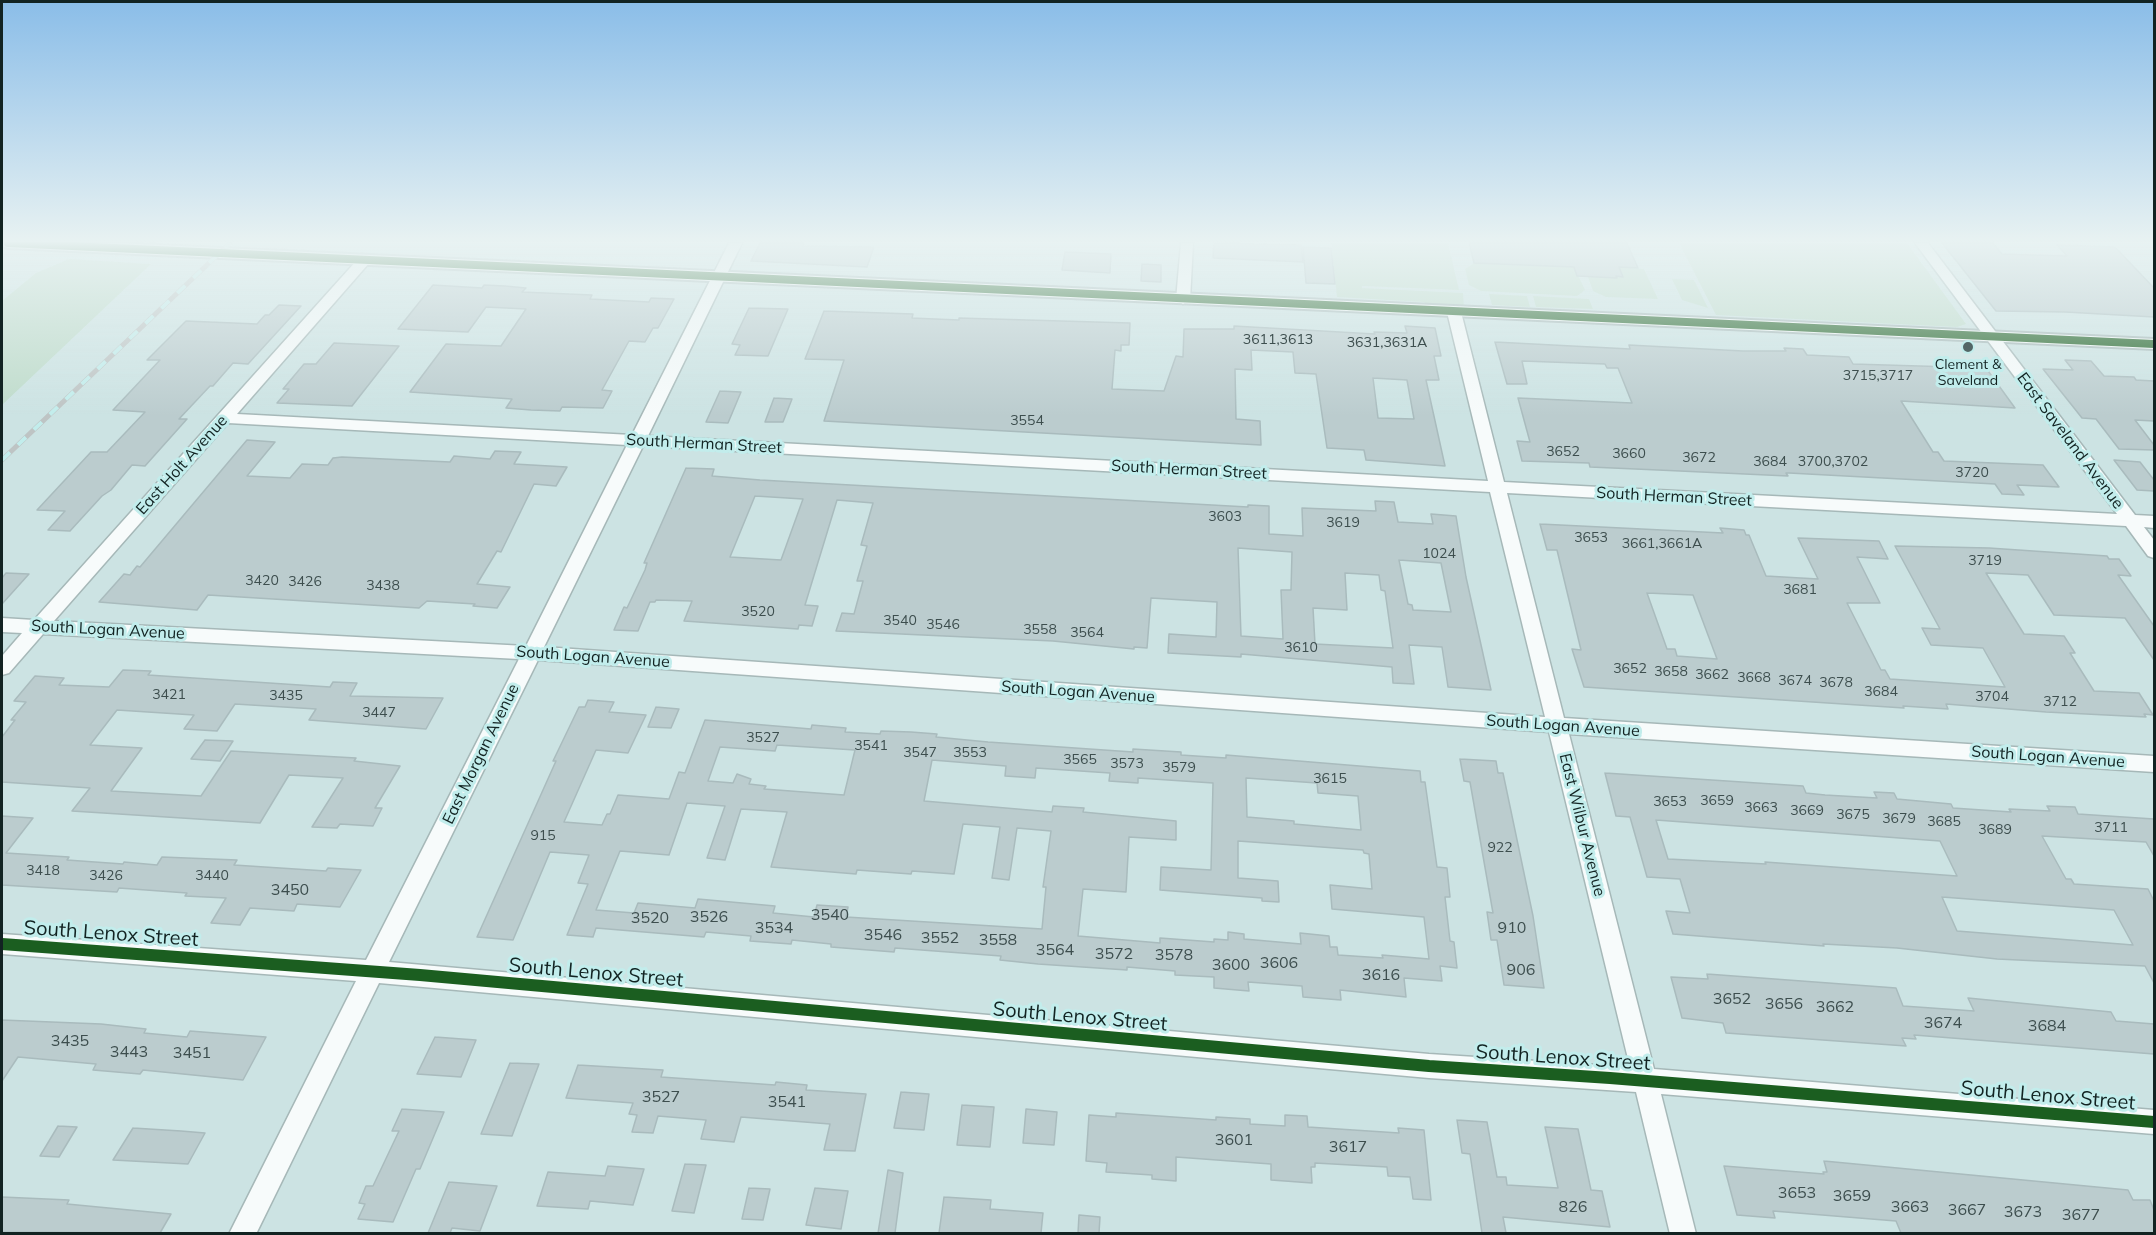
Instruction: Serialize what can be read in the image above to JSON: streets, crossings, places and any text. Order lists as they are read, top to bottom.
{
  "streets": {
    "street": [
      "East Saveland Avenue",
      "South Herman Street",
      "East Holt Avenue",
      "South Logan Avenue",
      "East Morgan Avenue",
      "East Wilbur Avenue",
      "South Lenox Street"
    ]
  },
  "crossings": [
    ["East Saveland Avenue", "South Herman Street"],
    ["South Herman Street", "East Holt Avenue"],
    ["South Herman Street", "East Morgan Avenue"],
    ["South Herman Street", "East Wilbur Avenue"],
    ["East Holt Avenue", "South Logan Avenue"],
    ["South Logan Avenue", "East Morgan Avenue"],
    ["South Logan Avenue", "East Wilbur Avenue"],
    ["East Morgan Avenue", "South Lenox Street"],
    ["East Wilbur Avenue", "South Lenox Street"]
  ],
  "places": ["Clement & Saveland"],
  "house_numbers": [
    "3611,3613",
    "3631,3631A",
    "3715,3717",
    "3554",
    "3652",
    "3660",
    "3672",
    "3684",
    "3700,3702",
    "3720",
    "3603",
    "3619",
    "3653",
    "3661,3661A",
    "1024",
    "3719",
    "3420",
    "3426",
    "3438",
    "3681",
    "3520",
    "3540",
    "3546",
    "3558",
    "3564",
    "3610",
    "3652",
    "3658",
    "3662",
    "3668",
    "3674",
    "3678",
    "3684",
    "3421",
    "3435",
    "3704",
    "3712",
    "3447",
    "3527",
    "3541",
    "3547",
    "3553",
    "3565",
    "3573",
    "3579",
    "3615",
    "3659",
    "3653",
    "3663",
    "3669",
    "3675",
    "3679",
    "3685",
    "3711",
    "3689",
    "915",
    "922",
    "3418",
    "3426",
    "3440",
    "3450",
    "3540",
    "3526",
    "3520",
    "3534",
    "910",
    "3546",
    "3552",
    "3558",
    "3564",
    "3572",
    "3578",
    "3606",
    "3600",
    "906",
    "3616",
    "3652",
    "3656",
    "3662",
    "3674",
    "3684",
    "3435",
    "3443",
    "3451",
    "3527",
    "3541",
    "3601",
    "3617",
    "3653",
    "3659",
    "826",
    "3663",
    "3667",
    "3673",
    "3677"
  ]
}
